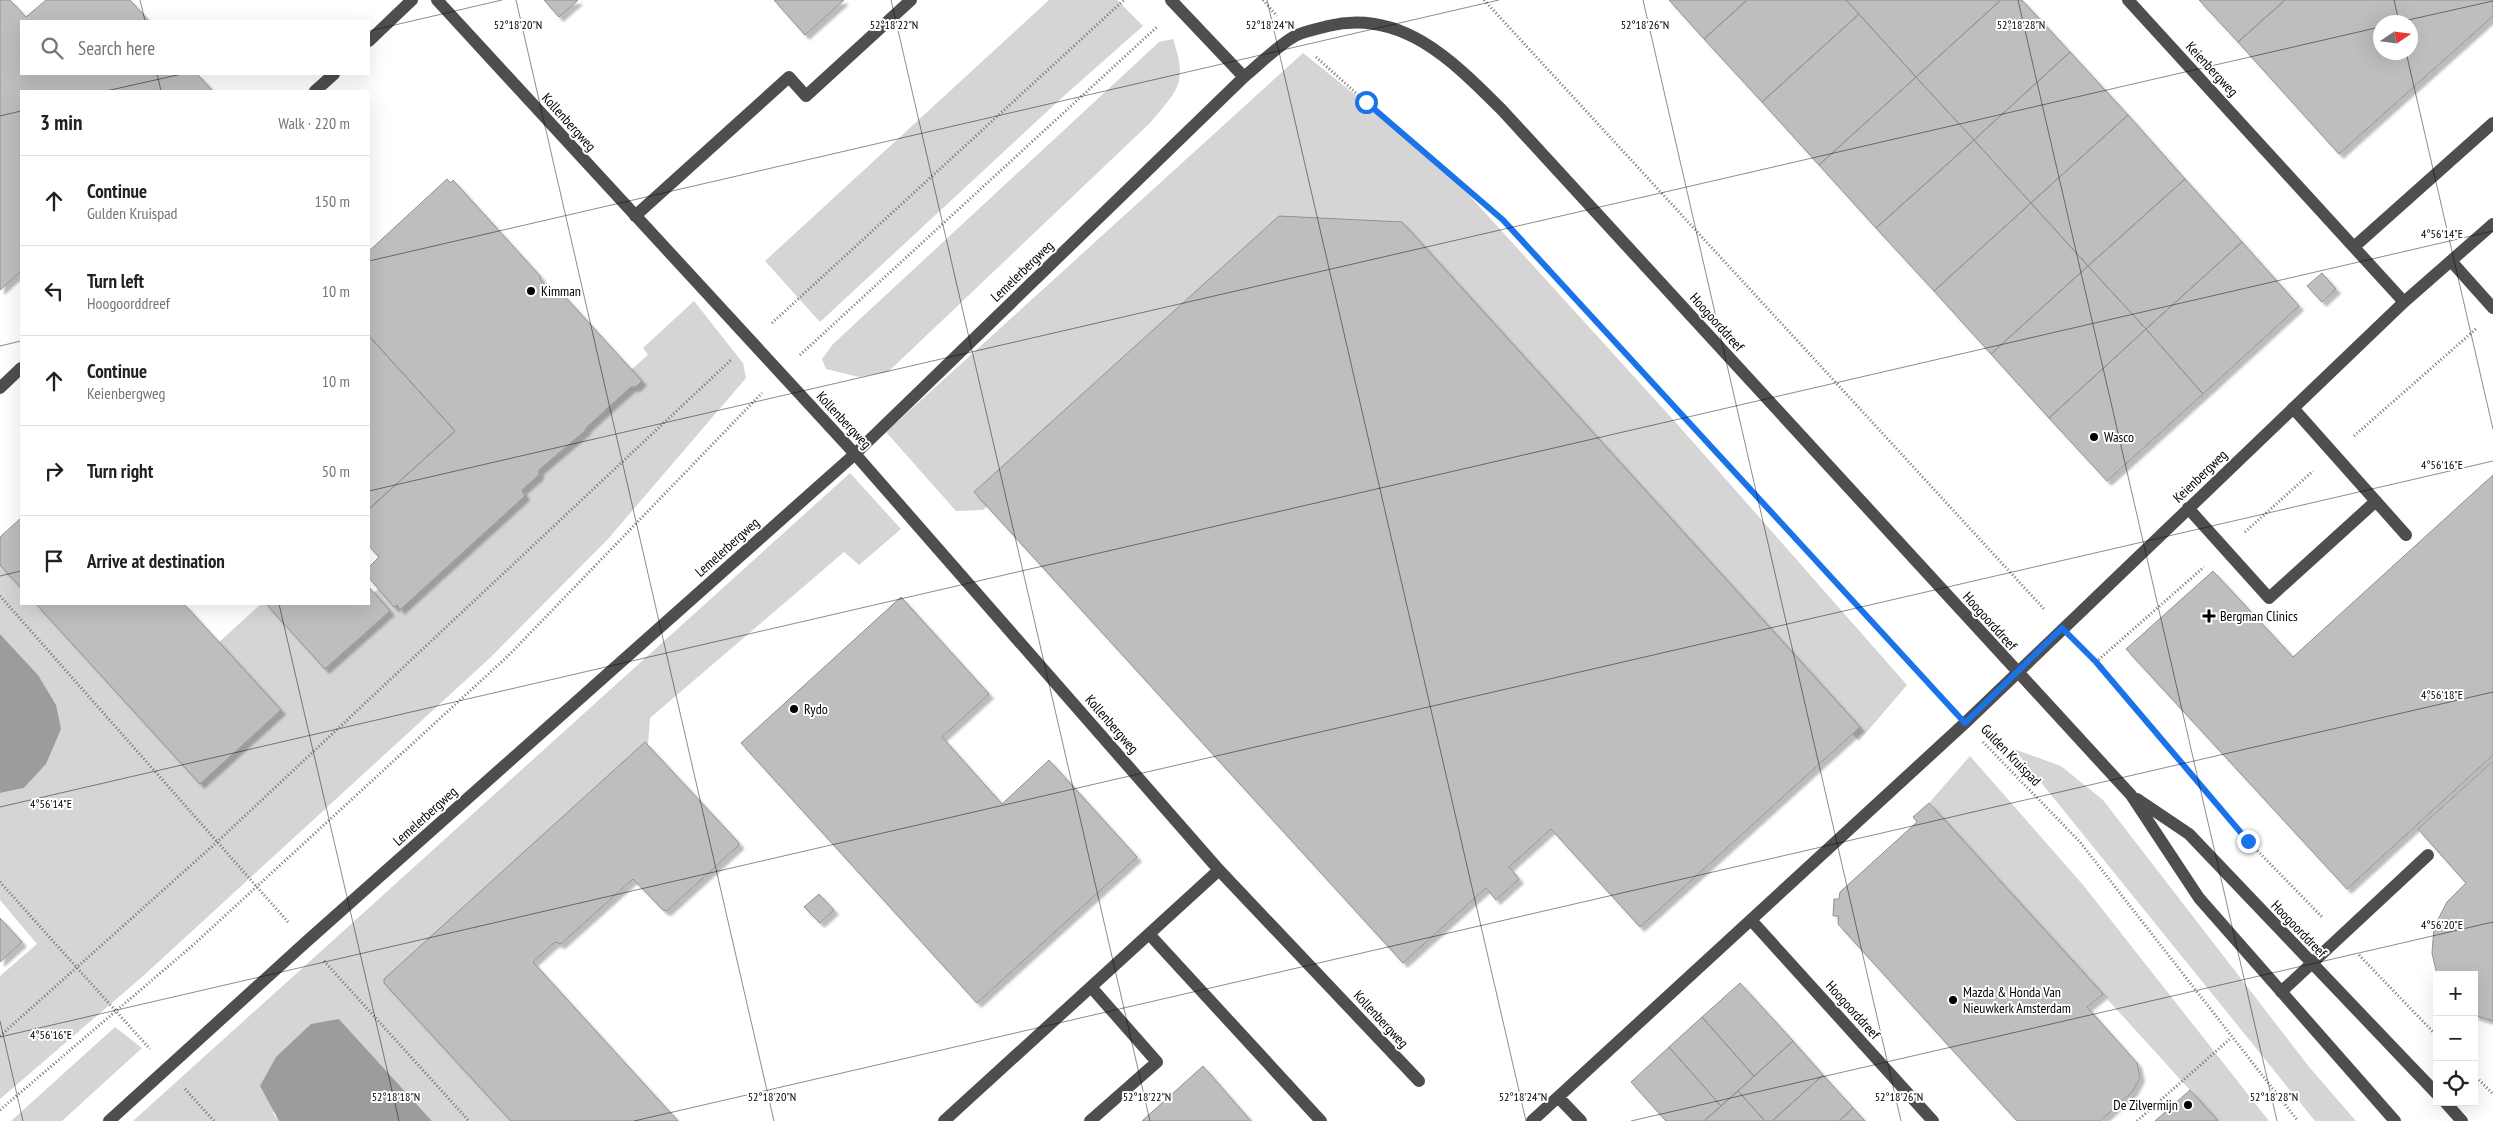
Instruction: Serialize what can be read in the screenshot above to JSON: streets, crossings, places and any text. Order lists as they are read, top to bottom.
{
  "streets": {
    "street": [
      "Keienbergweg",
      "Kollenbergweg",
      "Lemelerbergweg",
      "Hoogoorddreef"
    ],
    "path": ["Gulden Kruispad"]
  },
  "crossings": [
    ["Keienbergweg", "Hoogoorddreef"],
    ["Kollenbergweg", "Lemelerbergweg"],
    ["Lemelerbergweg", "Hoogoorddreef"],
    ["Lemelerbergweg", "Gulden Kruispad"]
  ],
  "places": {
    "other": [
      "Kimman",
      "Wasco",
      "Rydo",
      "Mazda & Honda Van Nieuwkerk Amsterdam",
      "De Zilvermijn"
    ],
    "health": ["Bergman Clinics"]
  },
  "north": "right",
  "page": {
    "search": "Search here",
    "heading": ["3 min", "Walk · 220 m"],
    "list": [
      ["Continue", "Gulden Kruispad", "150 m"],
      ["Turn left", "Hoogoorddreef", "10 m"],
      ["Continue", "Keienbergweg", "10 m"],
      ["Turn right", "50 m"],
      "Arrive at destination"
    ],
    "map_buttons": ["+", "−"]
  },
  "coordinates": [
    "52°18'20\"N",
    "52°18'22\"N",
    "52°18'24\"N",
    "52°18'28\"N",
    "52°18'26\"N",
    "4°56'14\"E",
    "4°56'16\"E",
    "4°56'18\"E",
    "4°56'20\"E",
    "52°18'18\"N"
  ]
}
